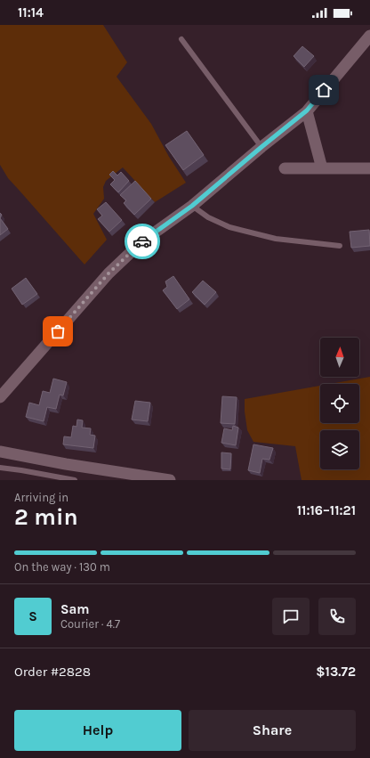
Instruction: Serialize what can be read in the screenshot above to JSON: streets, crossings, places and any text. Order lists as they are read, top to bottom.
{
  "north": "top",
  "page": {
    "status": "11:14",
    "heading": ["2 min", "Arriving in", "11:16–11:21"],
    "panel": [
      "Sam",
      "Courier · 4.7",
      "Order #2828",
      "$13.72"
    ],
    "bar": "On the way · 130 m",
    "round": "S",
    "buttons": ["Help", "Share"]
  }
}
